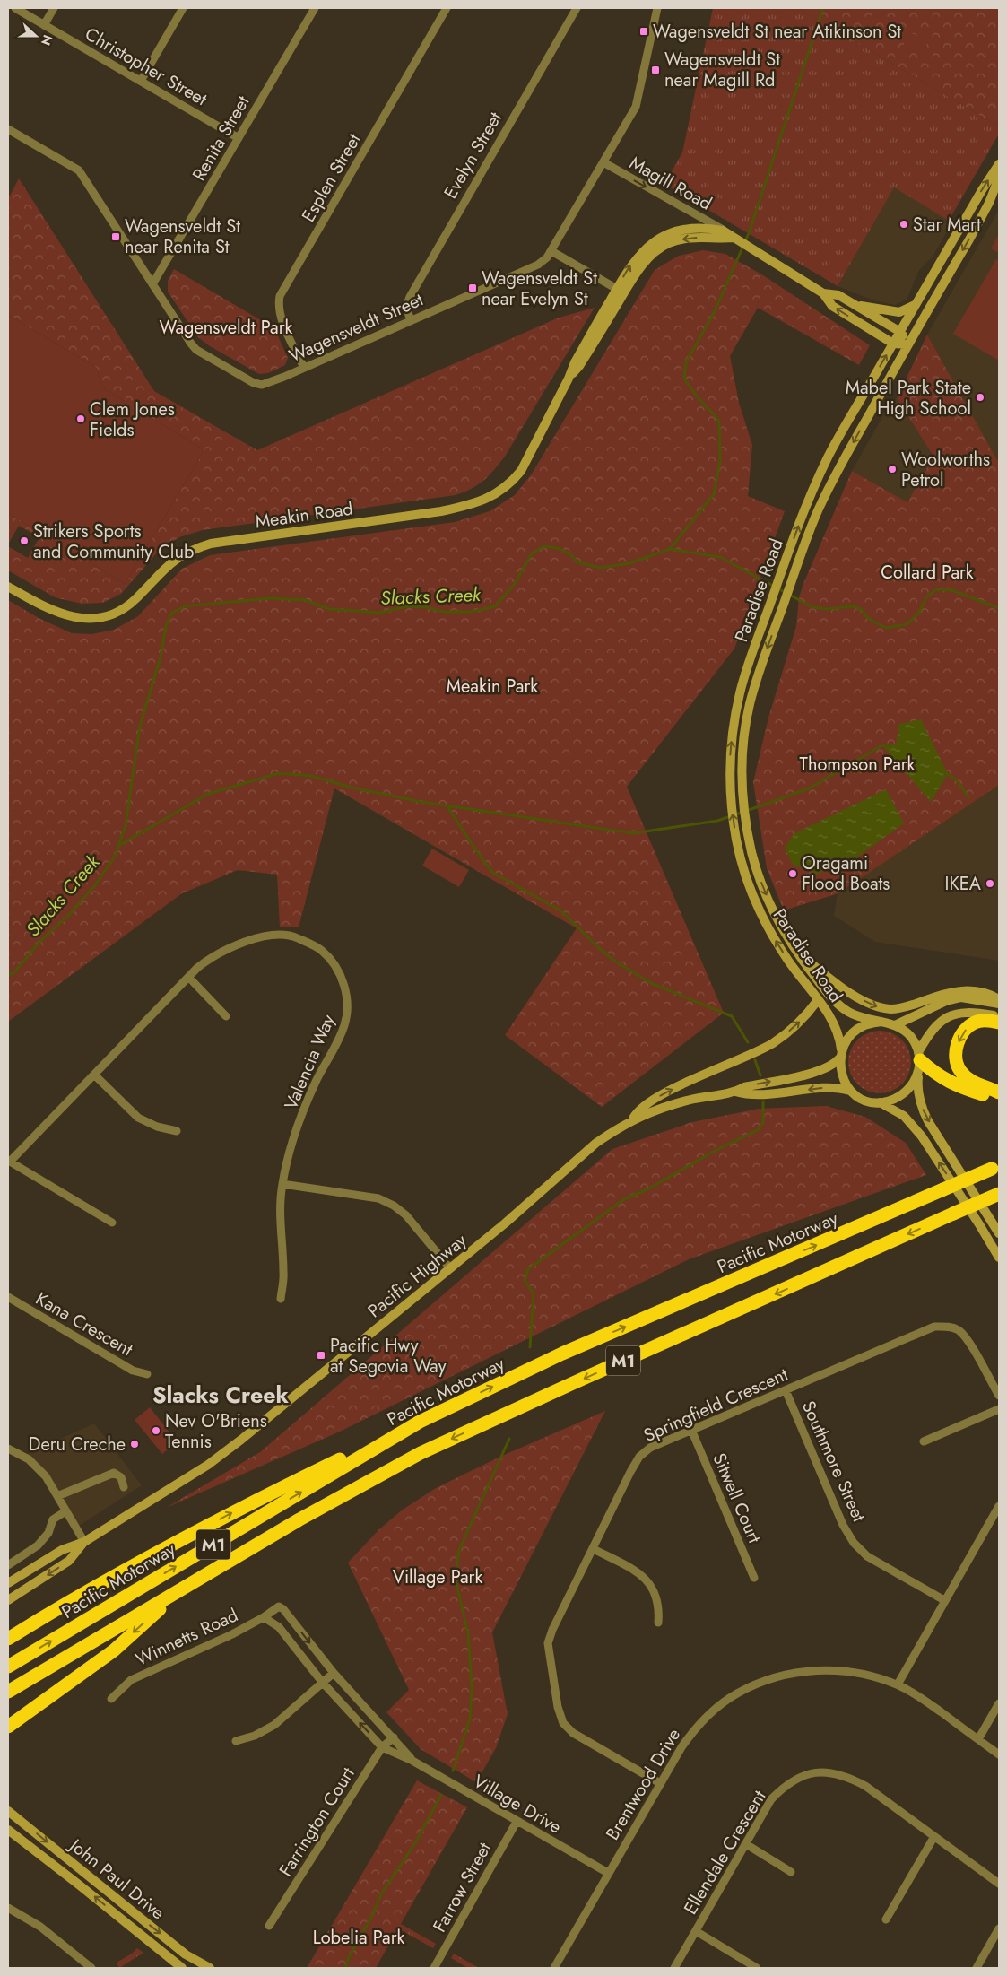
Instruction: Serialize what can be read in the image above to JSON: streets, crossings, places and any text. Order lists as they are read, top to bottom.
{
  "streets": {
    "highway": ["Pacific Motorway", "M1"],
    "main road": [
      "Meakin Road",
      "Paradise Road",
      "Pacific Highway",
      "John Paul Drive"
    ],
    "street": [
      "Christopher Street",
      "Renita Street",
      "Evelyn Street",
      "Esplen Street",
      "Magill Road",
      "Wagensveldt Street",
      "Valencia Way",
      "Kana Crescent",
      "Springfield Crescent",
      "Southmore Street",
      "Sitwell Court",
      "Winnetts Road",
      "Brentwood Drive",
      "Village Drive",
      "Farrington Court",
      "Ellendale Crescent",
      "Farrow Street"
    ]
  },
  "crossings": [
    ["Christopher Street", "Renita Street"],
    ["Renita Street", "Wagensveldt Street"],
    ["Evelyn Street", "Wagensveldt Street"],
    ["Esplen Street", "Wagensveldt Street"],
    ["Magill Road", "Wagensveldt Street"],
    ["Magill Road", "Meakin Road"],
    ["Meakin Road", "Paradise Road"],
    ["Paradise Road", "Pacific Highway"],
    ["Springfield Crescent", "Southmore Street"],
    ["Springfield Crescent", "Sitwell Court"],
    ["Springfield Crescent", "Brentwood Drive"],
    ["Winnetts Road", "Village Drive"],
    ["Brentwood Drive", "Village Drive"],
    ["Village Drive", "Farrington Court"],
    ["Village Drive", "Farrow Street"]
  ],
  "one_way": ["Magill Road"],
  "districts": ["Slacks Creek"],
  "water": ["Slacks Creek"],
  "parks": [
    "Wagensveldt Park",
    "Collard Park",
    "Meakin Park",
    "Thompson Park",
    "Village Park",
    "Lobelia Park"
  ],
  "places": {
    "transit": [
      "Wagensveldt St near Atikinson St",
      "Wagensveldt St near Magill Rd",
      "Wagensveldt St near Renita St",
      "Wagensveldt St near Evelyn St",
      "Pacific Hwy at Segovia Way"
    ],
    "other": [
      "Star Mart",
      "Mabel Park State High School",
      "Clem Jones Fields",
      "Woolworths Petrol",
      "Strikers Sports and Community Club",
      "Oragami Flood Boats",
      "IKEA",
      "Nev O'Briens Tennis",
      "Deru Creche"
    ]
  },
  "north": "right"
}
